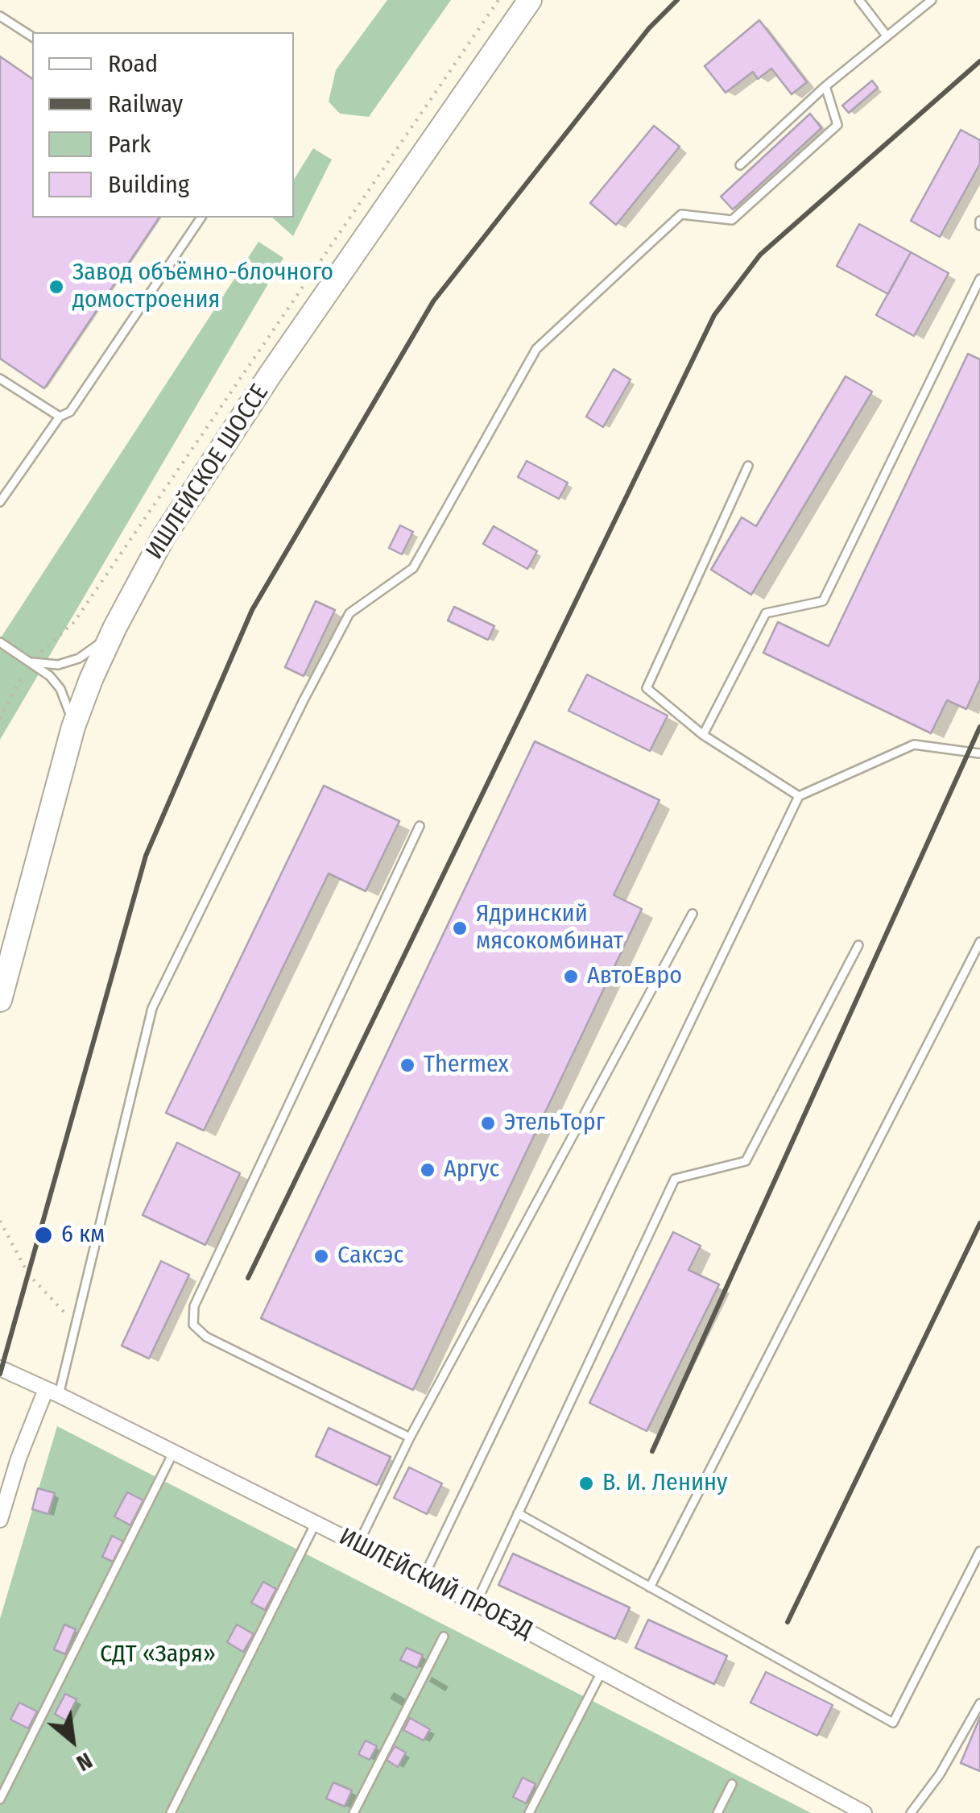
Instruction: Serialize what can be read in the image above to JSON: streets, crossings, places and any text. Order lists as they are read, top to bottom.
{
  "streets": {
    "main road": ["ИШЛЕЙСКОЕ ШОССЕ"],
    "street": ["ИШЛЕЙСКИЙ ПРОЕЗД"]
  },
  "parks": ["СДТ «Заря»"],
  "places": [
    "Завод объёмно-блочного домостроения",
    "Ядринский мясокомбинат",
    "АвтоЕвро",
    "Thermex",
    "ЭтельТорг",
    "Аргус",
    "6 км",
    "Саксэс",
    "В. И. Ленину"
  ],
  "legend": [
    "Road",
    "Railway",
    "Park",
    "Building"
  ],
  "north": "bottom right"
}
